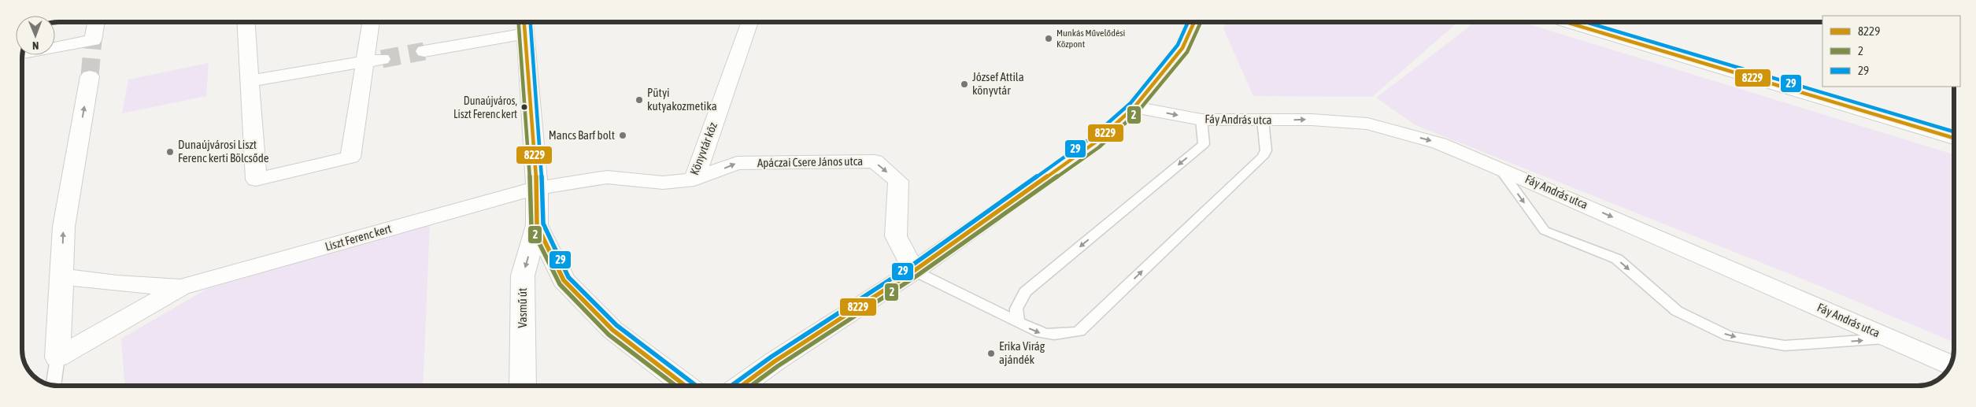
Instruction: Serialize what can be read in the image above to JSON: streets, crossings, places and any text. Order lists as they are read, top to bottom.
{
  "streets": {
    "street": [
      "Fáy András utca",
      "Könyvtár köz",
      "Apáczai Csere János utca",
      "Liszt Ferenc kert",
      "Vasmű út"
    ]
  },
  "crossings": [
    ["Könyvtár köz", "Apáczai Csere János utca"],
    ["Könyvtár köz", "Liszt Ferenc kert"],
    ["Könyvtár köz", "Vasmű út"],
    ["Liszt Ferenc kert", "Vasmű út"]
  ],
  "places": [
    "Munkás Művelődési Központ",
    "József Attila könyvtár",
    "Pütyi kutyakozmetika",
    "Dunaújváros, Liszt Ferenc kert",
    "Mancs Barf bolt",
    "Dunaújvárosi Liszt Ferenc kerti Bölcsőde",
    "Erika Virág ajándék"
  ],
  "lines": ["transit line 8229", "transit line 2", "transit line 29"],
  "legend": ["8229", "2", "29"],
  "north": "bottom"
}
